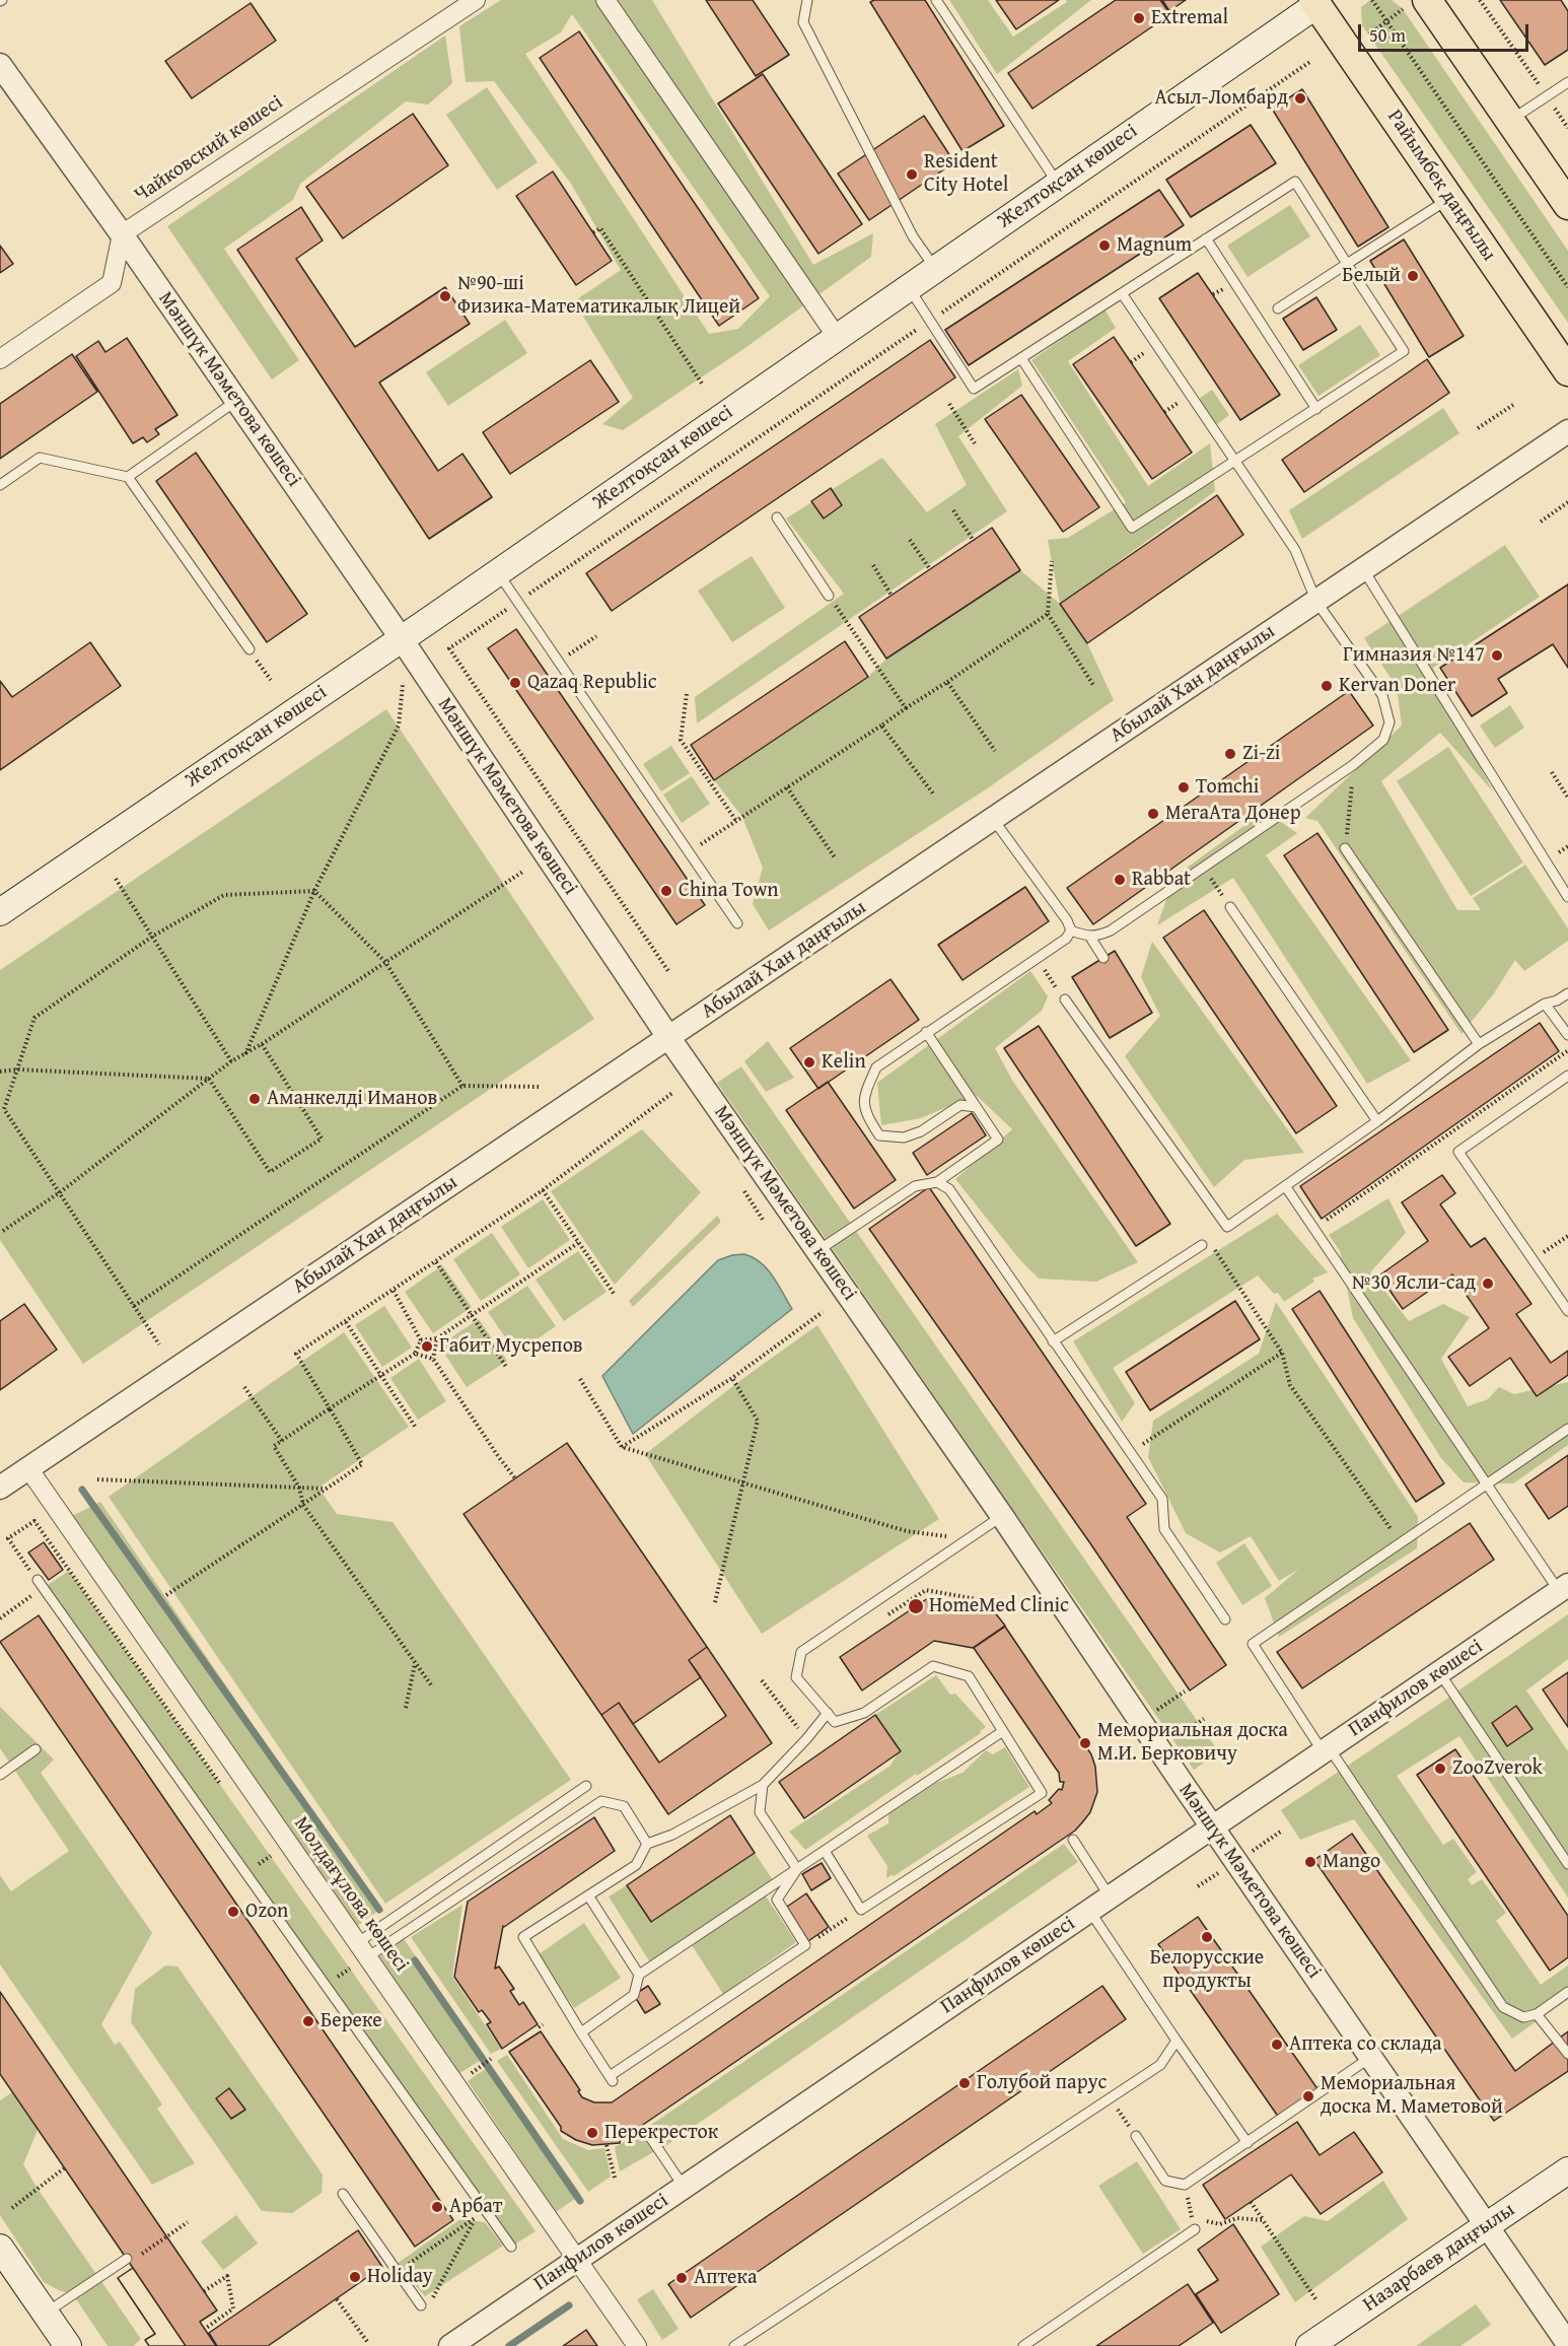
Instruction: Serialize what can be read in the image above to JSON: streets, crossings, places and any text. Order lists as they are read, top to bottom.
{
  "streets": {
    "main road": ["Желтоқсан көшесі", "Райымбек даңғылы", "Назарбаев даңғылы"],
    "street": [
      "Чайковский көшесі",
      "Мәншүк Мәметова көшесі",
      "Абылай Хан даңғылы",
      "Панфилов көшесі",
      "Молдағұлова көшесі"
    ]
  },
  "crossings": [
    ["Чайковский көшесі", "Мәншүк Мәметова көшесі"],
    ["Желтоқсан көшесі", "Райымбек даңғылы"],
    ["Желтоқсан көшесі", "Мәншүк Мәметова көшесі"],
    ["Мәншүк Мәметова көшесі", "Абылай Хан даңғылы"],
    ["Мәншүк Мәметова көшесі", "Панфилов көшесі"],
    ["Мәншүк Мәметова көшесі", "Назарбаев даңғылы"],
    ["Абылай Хан даңғылы", "Молдағұлова көшесі"],
    ["Панфилов көшесі", "Молдағұлова көшесі"]
  ],
  "places": [
    "Extremal",
    "Асыл-Ломбард",
    "Resident City Hotel",
    "Magnum",
    "Белый",
    "№90-ші Физика-Математикалық Лицей",
    "Гимназия №147",
    "Qazaq Republic",
    "Kervan Doner",
    "Zi-zi",
    "Tomchi",
    "МегаАта Донер",
    "Rabbat",
    "China Town",
    "Kelin",
    "Аманкелді Иманов",
    "№30 Ясли-сад",
    "Габит Мусрепов",
    "HomeMed Clinic",
    "Мемориальная доска М.И. Берковичу",
    "ZooZverok",
    "Mango",
    "Ozon",
    "Белорусские продукты",
    "Береке",
    "Аптека со склада",
    "Голубой парус",
    "Мемориальная доска М. Маметовой",
    "Перекресток",
    "Арбат",
    "Holiday",
    "Аптека"
  ],
  "scale_bar": "50 m"
}
